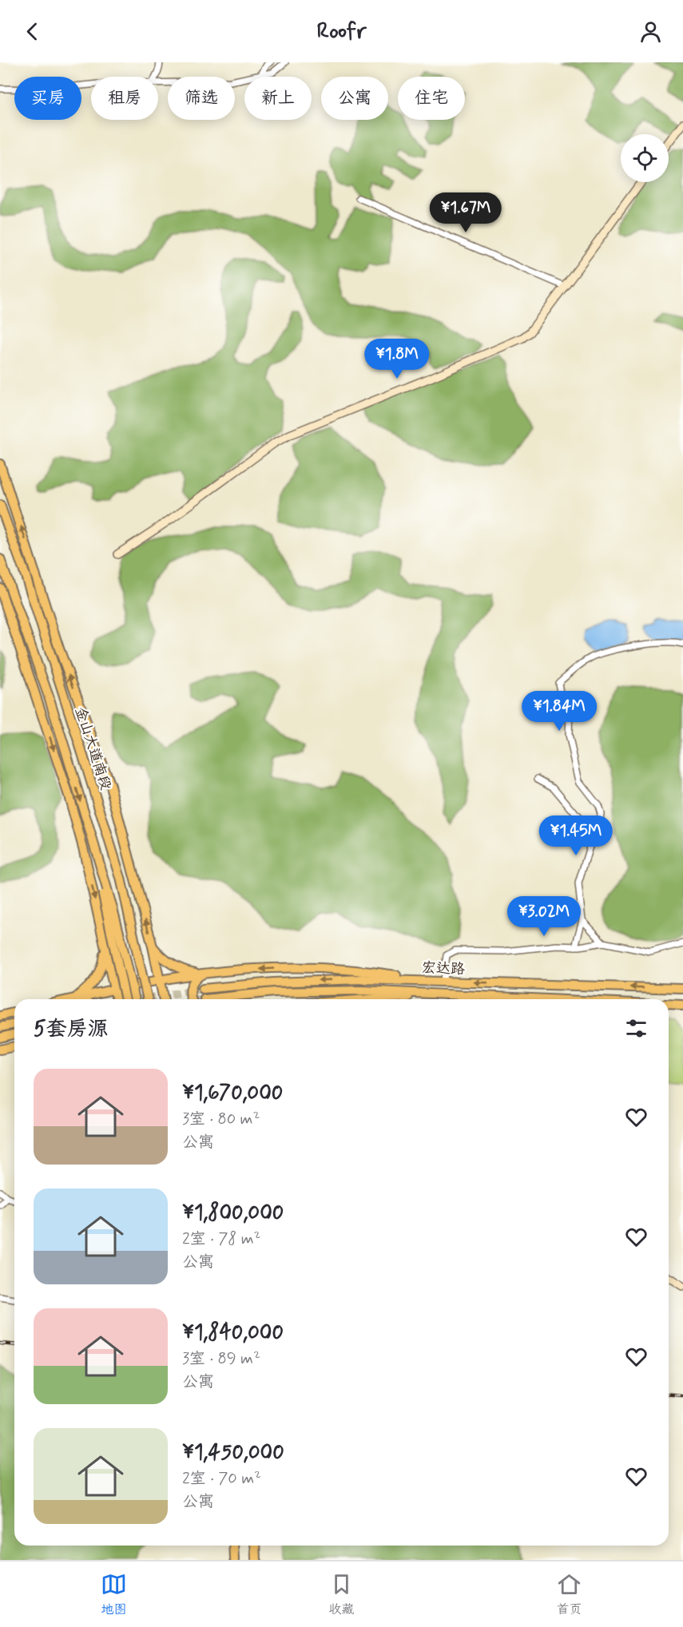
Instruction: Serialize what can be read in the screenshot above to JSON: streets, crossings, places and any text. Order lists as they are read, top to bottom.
{
  "streets": {
    "main road": ["金山大道南段", "宏达路"]
  },
  "page": {
    "header": "Roofr",
    "chip": [
      "买房",
      "租房",
      "筛选",
      "新上",
      "公寓",
      "住宅"
    ],
    "price": [
      "¥1.67M",
      "¥1.8M",
      "¥1.84M",
      "¥1.45M",
      "¥3.02M"
    ],
    "heading": "5套房源",
    "list": [
      {
        "name": "¥1,670,000",
        "note": "3室 · 80 m² · 公寓"
      },
      {
        "name": "¥1,800,000",
        "note": "2室 · 78 m² · 公寓"
      },
      {
        "name": "¥1,840,000",
        "note": "3室 · 89 m² · 公寓"
      },
      {
        "name": "¥1,450,000",
        "note": "2室 · 70 m² · 公寓"
      }
    ],
    "tabs": ["地图", "收藏", "首页"]
  }
}
